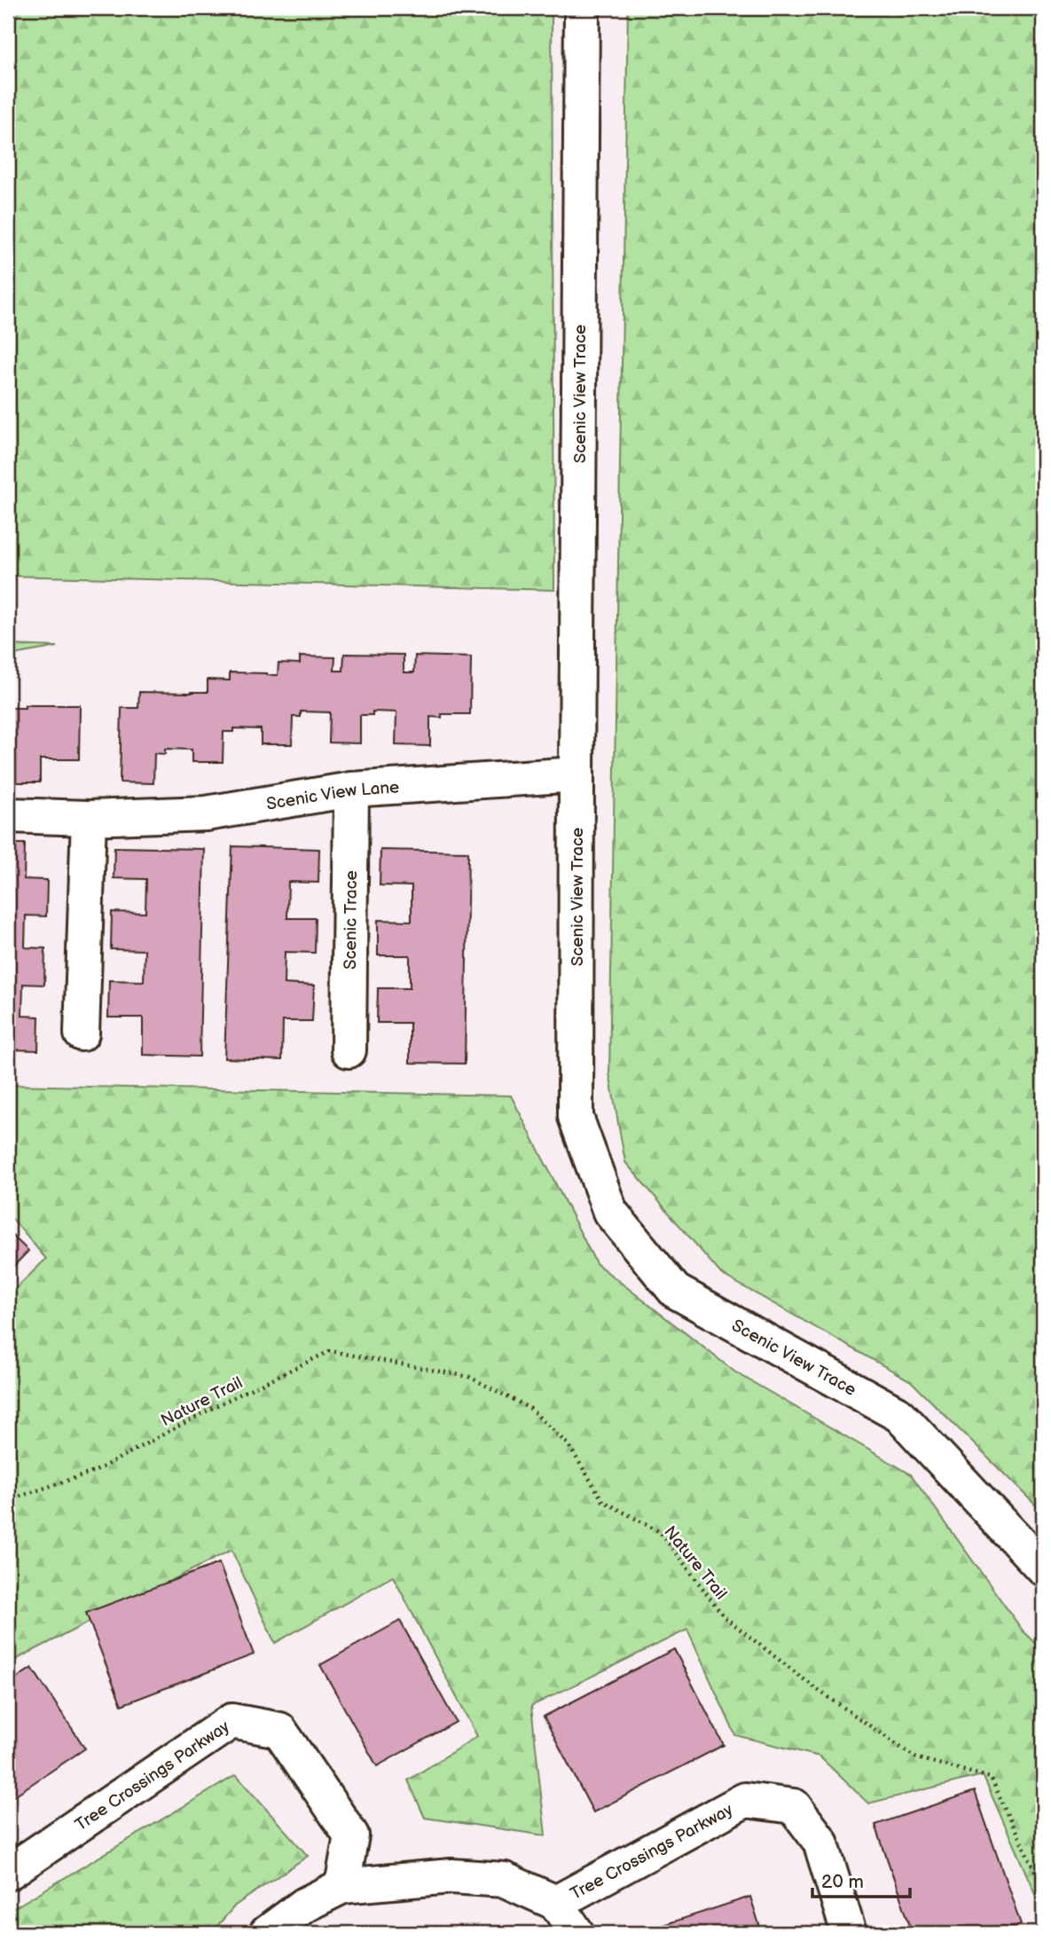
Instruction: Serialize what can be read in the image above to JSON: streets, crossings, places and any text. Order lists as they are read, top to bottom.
{
  "streets": {
    "street": [
      "Scenic View Trace",
      "Scenic View Lane",
      "Scenic Trace",
      "Tree Crossings Parkway"
    ],
    "path": ["Nature Trail"]
  },
  "crossings": [
    ["Scenic View Trace", "Scenic View Lane"],
    ["Scenic View Lane", "Scenic Trace"]
  ],
  "scale_bar": "20 m"
}
